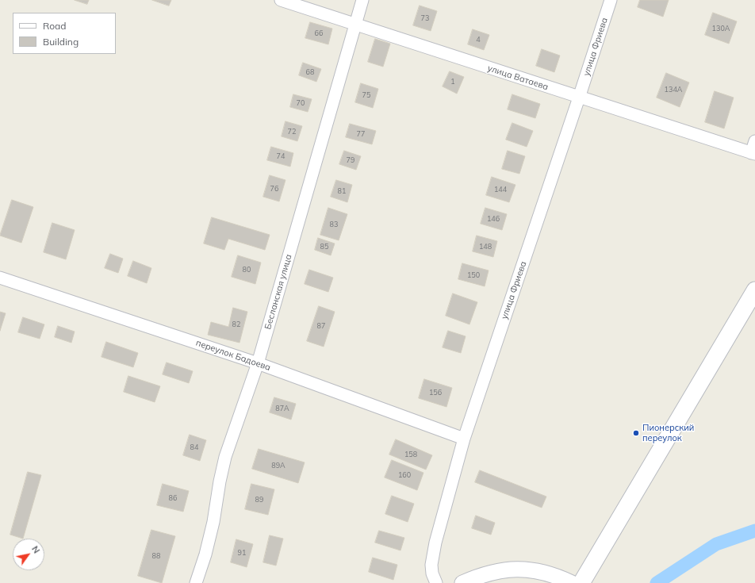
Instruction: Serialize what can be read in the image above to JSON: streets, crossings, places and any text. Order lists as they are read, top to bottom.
{
  "streets": {
    "street": [
      "улица Фриева",
      "улица Ватаева",
      "Бесланская улица",
      "переулок Бадоева"
    ]
  },
  "crossings": [
    ["улица Фриева", "улица Ватаева"],
    ["улица Фриева", "переулок Бадоева"],
    ["улица Ватаева", "Бесланская улица"],
    ["Бесланская улица", "переулок Бадоева"]
  ],
  "places": ["Пионерский переулок"],
  "house_numbers": [
    "73",
    "130А",
    "66",
    "4",
    "68",
    "1",
    "134А",
    "75",
    "70",
    "72",
    "77",
    "74",
    "79",
    "76",
    "144",
    "81",
    "146",
    "83",
    "85",
    "148",
    "80",
    "150",
    "82",
    "87",
    "156",
    "87А",
    "84",
    "158",
    "89А",
    "160",
    "86",
    "89",
    "91",
    "88"
  ],
  "legend": ["Road", "Building"],
  "north": "top right"
}
